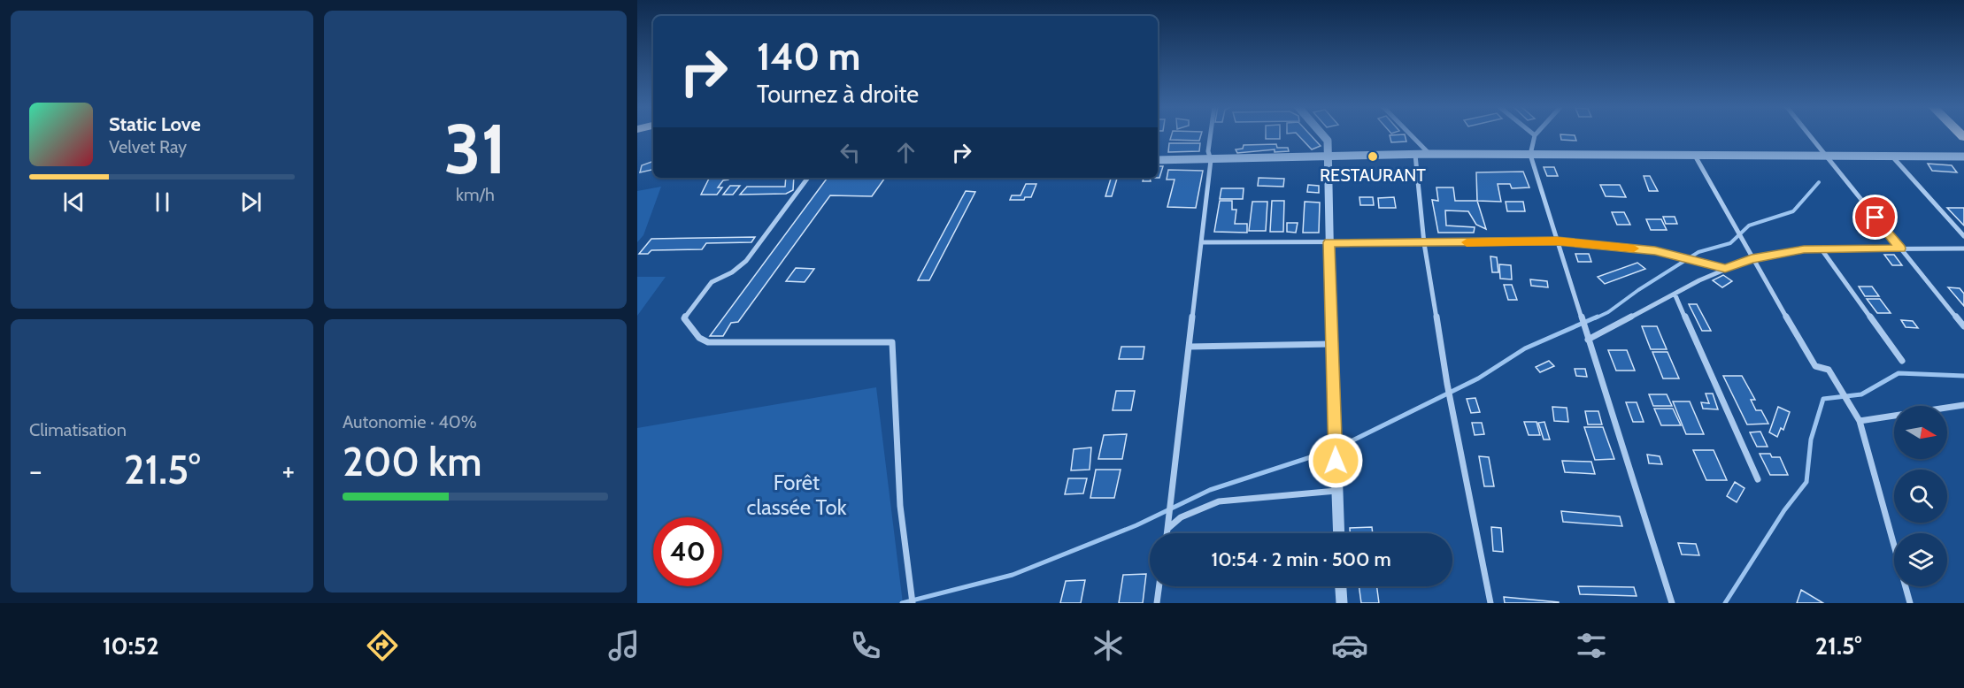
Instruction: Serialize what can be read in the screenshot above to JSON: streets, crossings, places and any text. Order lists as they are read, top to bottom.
{
  "parks": ["Forêt classée Tok"],
  "places": ["RESTAURANT"],
  "north": "right",
  "page": {
    "tile": [
      ["31", "km/h"],
      "Climatisation",
      ["Autonomie · 40%", "200 km"]
    ],
    "turn": ["140 m", "Tournez à droite"],
    "song": ["Static Love", "Velvet Ray"],
    "heat": ["−", "21.5°", "+"],
    "limit": "40",
    "trip": "10:54 · 2 min · 500 m",
    "tabs": ["10:52", "21.5°"]
  }
}
